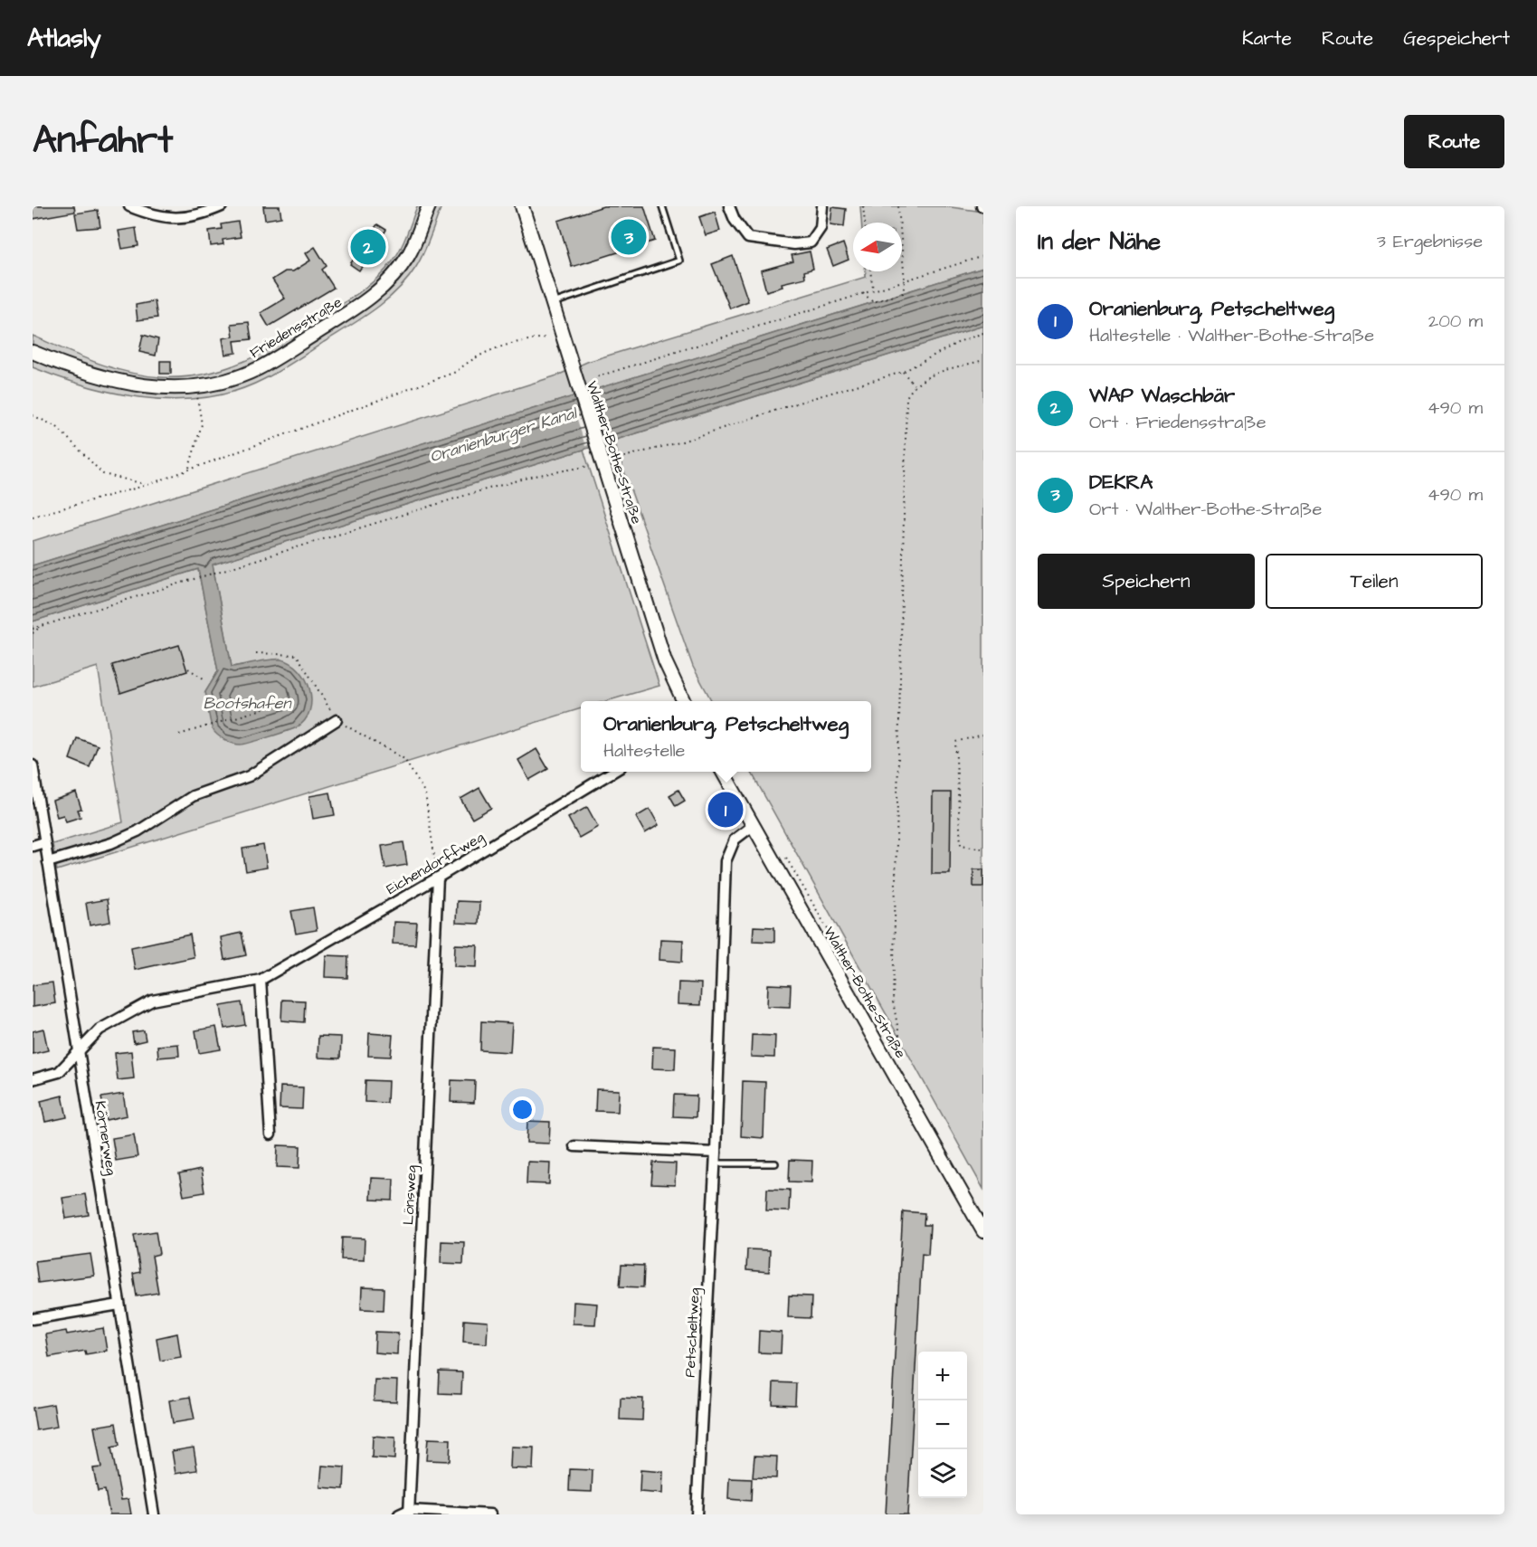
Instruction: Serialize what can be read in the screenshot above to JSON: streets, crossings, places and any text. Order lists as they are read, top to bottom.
{
  "streets": {
    "street": [
      "Friedensstraße",
      "Walther-Bothe-Straße",
      "Eichendorffweg",
      "Körnerweg",
      "Lönsweg",
      "Petscheltweg"
    ]
  },
  "crossings": [
    ["Walther-Bothe-Straße", "Petscheltweg"],
    ["Eichendorffweg", "Körnerweg"],
    ["Eichendorffweg", "Lönsweg"]
  ],
  "water": ["Oranienburger Kanal", "Bootshafen"],
  "north": "left",
  "page": {
    "header": "Atlasly",
    "nav": ["Karte", "Route", "Gespeichert"],
    "title": "Anfahrt",
    "buttons": [
      "Route",
      ["Speichern", "Teilen"]
    ],
    "heading": ["In der Nähe", "3 Ergebnisse"],
    "pins": ["3", "2", "1"],
    "list": [
      {
        "mark": "1",
        "name": "Oranienburg, Petscheltweg",
        "note": "Haltestelle · Walther-Bothe-Straße",
        "value": "200 m"
      },
      {
        "mark": "2",
        "name": "WAP Waschbär",
        "note": "Ort · Friedensstraße",
        "value": "490 m"
      },
      {
        "mark": "3",
        "name": "DEKRA",
        "note": "Ort · Walther-Bothe-Straße",
        "value": "490 m"
      }
    ],
    "popup": ["Oranienburg, Petscheltweg", "Haltestelle"],
    "map_buttons": ["+", "−"]
  }
}
